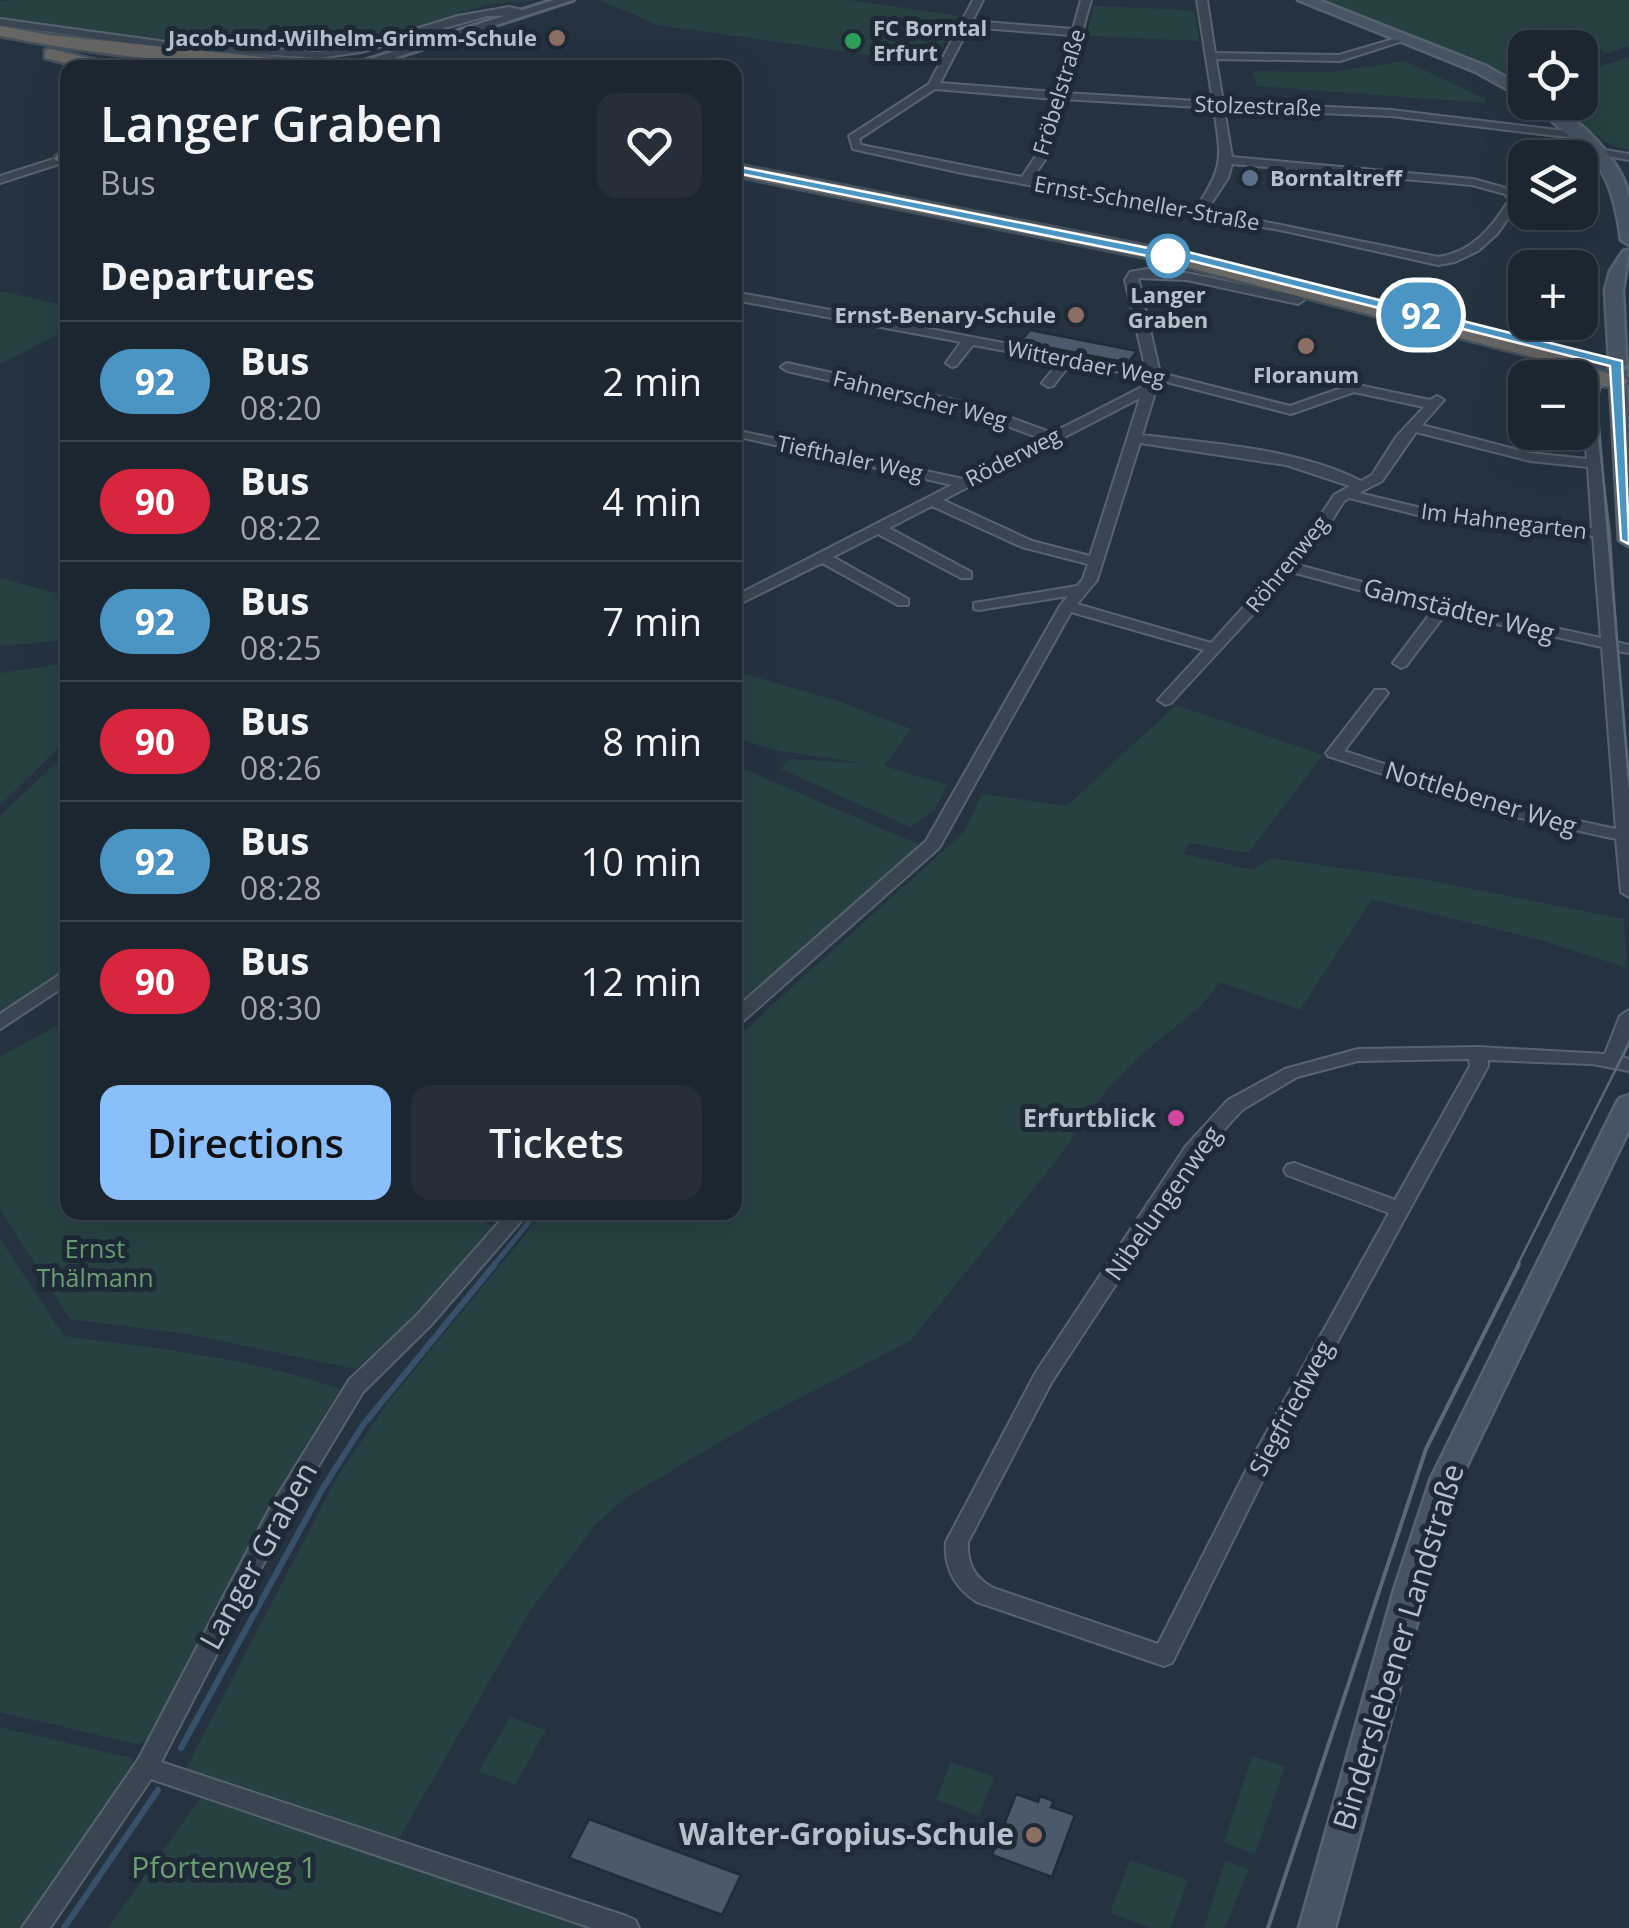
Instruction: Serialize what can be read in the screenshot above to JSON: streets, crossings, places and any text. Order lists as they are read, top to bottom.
{
  "streets": {
    "main road": ["Binderslebener Landstraße"],
    "street": [
      "Fröbelstraße",
      "Stolzestraße",
      "Ernst-Schneller-Straße",
      "Witterdaer Weg",
      "Fahnerscher Weg",
      "Röderweg",
      "Tiefthaler Weg",
      "Im Hahnegarten",
      "Röhrenweg",
      "Gamstädter Weg",
      "Nottlebener Weg",
      "Nibelungenweg",
      "Siegfriedweg",
      "Langer Graben"
    ]
  },
  "crossings": [
    ["Fröbelstraße", "Stolzestraße"],
    ["Fröbelstraße", "Ernst-Schneller-Straße"],
    ["Stolzestraße", "Ernst-Schneller-Straße"],
    ["Witterdaer Weg", "Röderweg"],
    ["Witterdaer Weg", "Röhrenweg"],
    ["Fahnerscher Weg", "Röderweg"],
    ["Röderweg", "Tiefthaler Weg"],
    ["Im Hahnegarten", "Röhrenweg"],
    ["Röhrenweg", "Gamstädter Weg"],
    ["Nibelungenweg", "Siegfriedweg"]
  ],
  "parks": ["Ernst Thälmann", "Pfortenweg 1"],
  "places": [
    "Jacob-und-Wilhelm-Grimm-Schule",
    "FC Borntal Erfurt",
    "Borntaltreff",
    "Langer Graben",
    "Ernst-Benary-Schule",
    "Floranum",
    "Erfurtblick",
    "Walter-Gropius-Schule"
  ],
  "lines": ["bus line 92"],
  "page": {
    "on_map": "92",
    "map_buttons": ["+", "−"],
    "heading": [
      ["Langer Graben", "Bus"],
      "Departures"
    ],
    "list": [
      {
        "mark": "92",
        "name": "Bus",
        "note": "08:20",
        "value": "2 min"
      },
      {
        "mark": "90",
        "name": "Bus",
        "note": "08:22",
        "value": "4 min"
      },
      {
        "mark": "92",
        "name": "Bus",
        "note": "08:25",
        "value": "7 min"
      },
      {
        "mark": "90",
        "name": "Bus",
        "note": "08:26",
        "value": "8 min"
      },
      {
        "mark": "92",
        "name": "Bus",
        "note": "08:28",
        "value": "10 min"
      },
      {
        "mark": "90",
        "name": "Bus",
        "note": "08:30",
        "value": "12 min"
      }
    ],
    "buttons": ["Directions", "Tickets"]
  }
}
